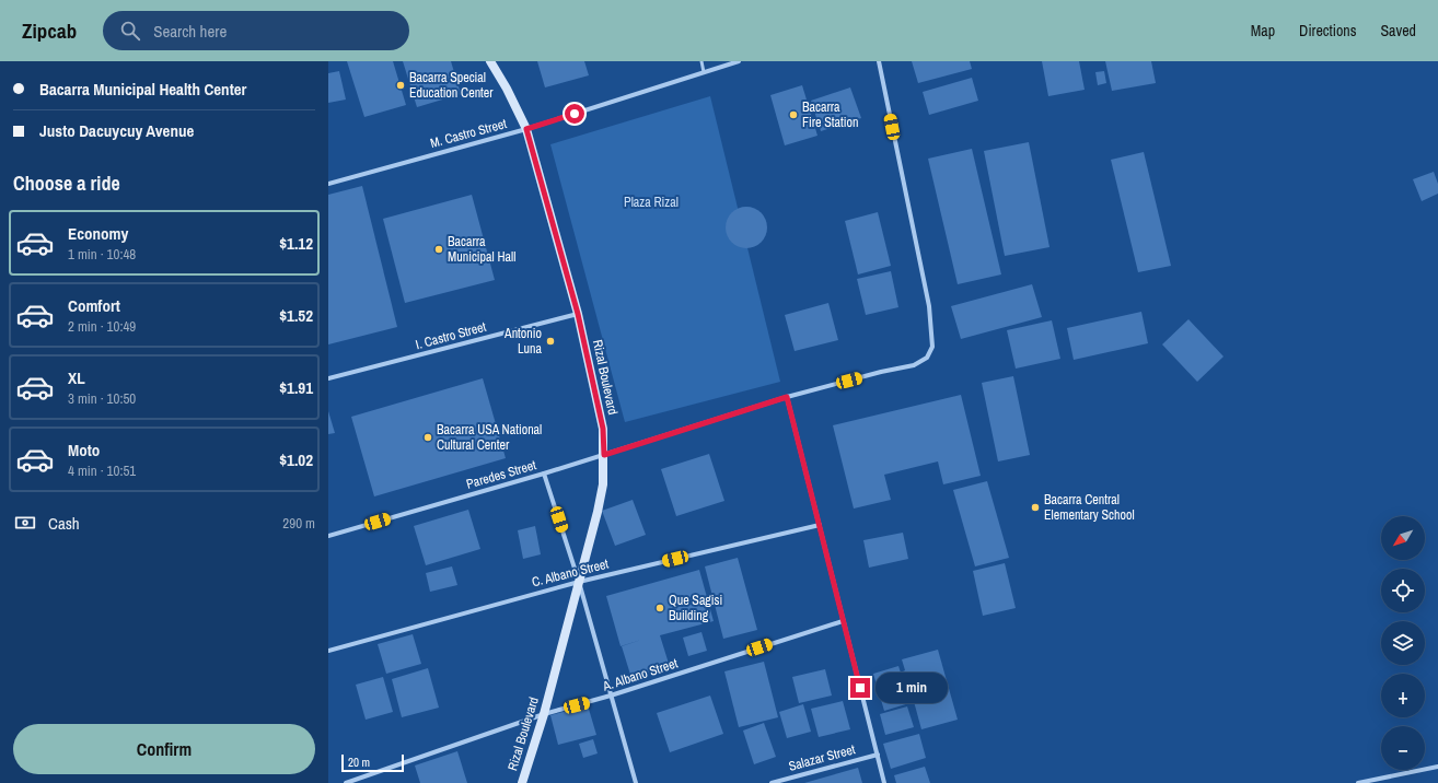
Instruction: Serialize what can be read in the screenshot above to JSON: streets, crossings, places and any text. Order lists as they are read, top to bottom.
{
  "streets": {
    "main road": ["Rizal Boulevard"],
    "street": [
      "M. Castro Street",
      "I. Castro Street",
      "Paredes Street",
      "C. Albano Street",
      "A. Albano Street",
      "Salazar Street"
    ]
  },
  "crossings": [
    ["M. Castro Street", "Rizal Boulevard"],
    ["I. Castro Street", "Rizal Boulevard"],
    ["Rizal Boulevard", "Paredes Street"],
    ["Rizal Boulevard", "C. Albano Street"],
    ["Rizal Boulevard", "A. Albano Street"]
  ],
  "parks": ["Plaza Rizal"],
  "places": [
    "Bacarra Special Education Center",
    "Bacarra Fire Station",
    "Bacarra Municipal Hall",
    "Antonio Luna",
    "Bacarra USA National Cultural Center",
    "Bacarra Central Elementary School",
    "Que Sagisi Building"
  ],
  "scale_bar": "20 m",
  "north": "bottom left",
  "page": {
    "header": "Zipcab",
    "search": "Search here",
    "nav": ["Map", "Directions", "Saved"],
    "banner": ["Bacarra Municipal Health Center", "Justo Dacuycuy Avenue"],
    "heading": "Choose a ride",
    "list": [
      {
        "name": "Economy",
        "note": "1 min · 10:48",
        "value": "$1.12"
      },
      {
        "name": "Comfort",
        "note": "2 min · 10:49",
        "value": "$1.52"
      },
      {
        "name": "XL",
        "note": "3 min · 10:50",
        "value": "$1.91"
      },
      {
        "name": "Moto",
        "note": "4 min · 10:51",
        "value": "$1.02"
      }
    ],
    "pay": ["Cash", "290 m"],
    "map_buttons": ["+", "−"],
    "bubble": "1 min",
    "buttons": "Confirm",
    "scale": "20 m"
  }
}
